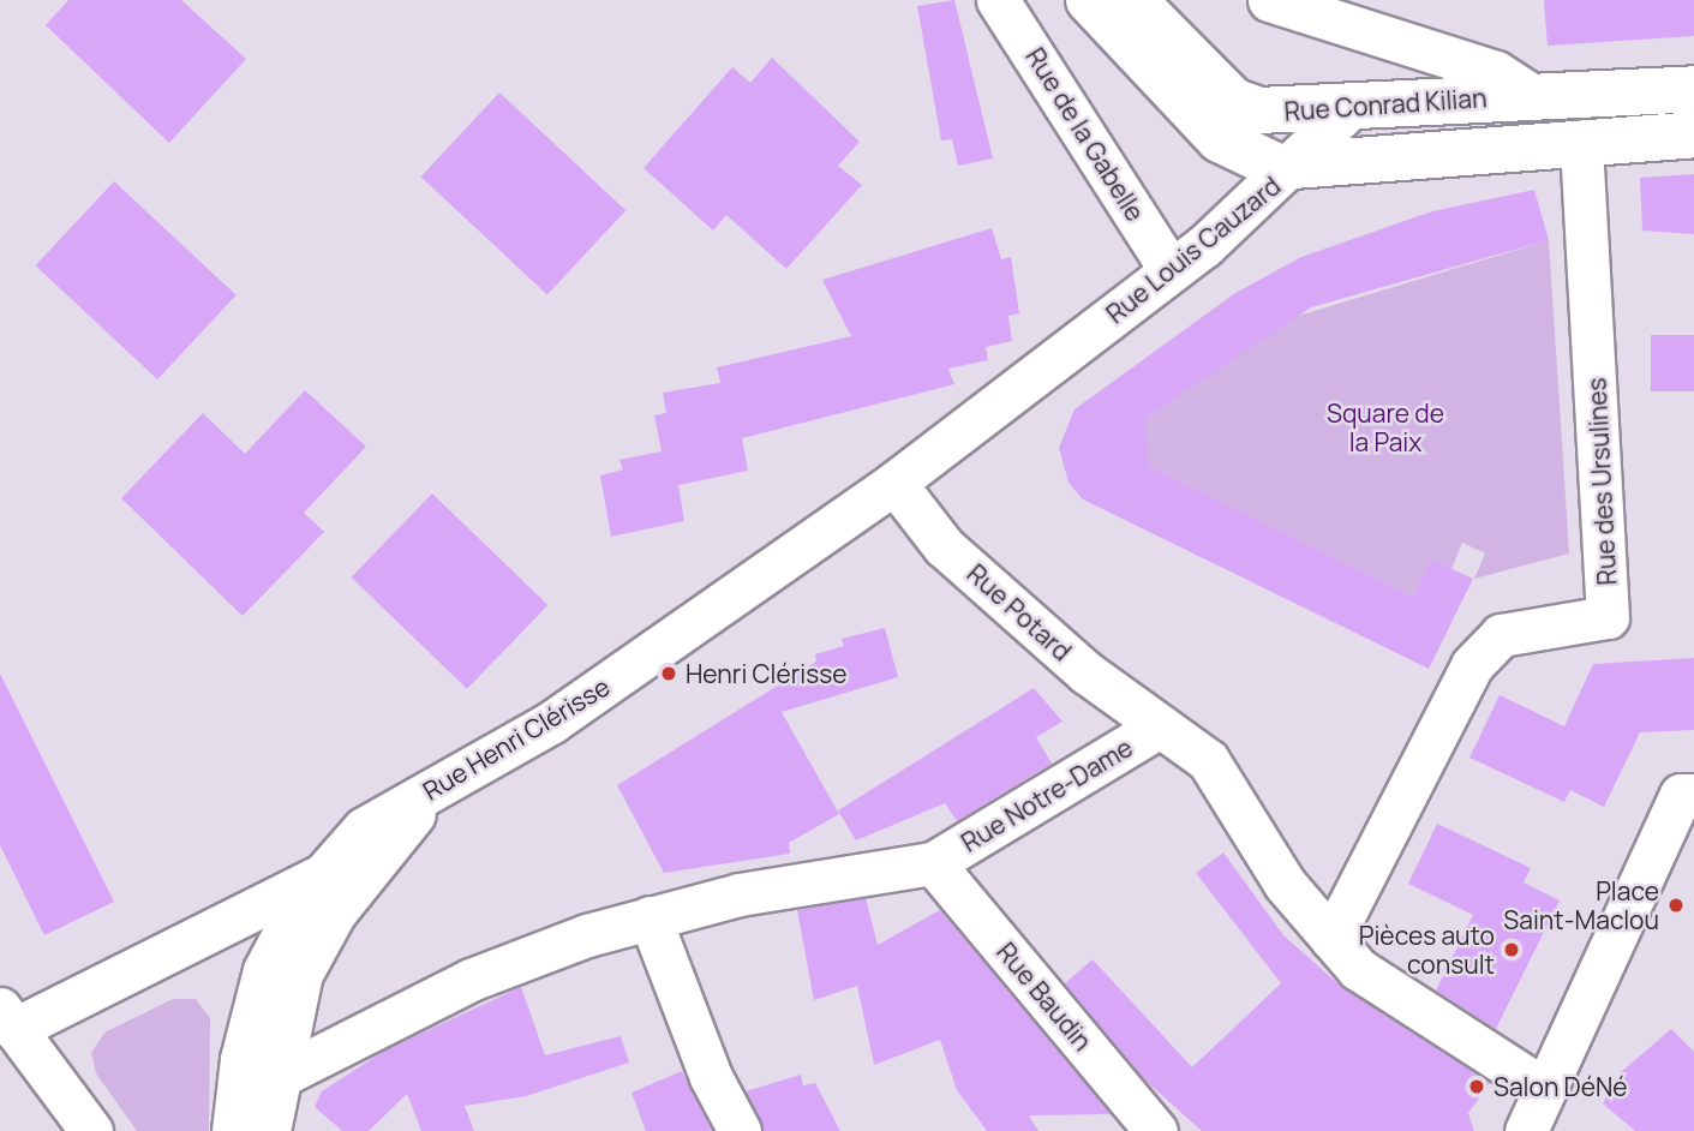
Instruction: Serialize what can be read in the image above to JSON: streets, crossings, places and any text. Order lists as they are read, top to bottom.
{
  "streets": {
    "main road": ["Rue Conrad Kilian", "Rue Louis Cauzard"],
    "street": [
      "Rue de la Gabelle",
      "Rue des Ursulines",
      "Rue Potard",
      "Rue Henri Clérisse",
      "Rue Notre-Dame",
      "Rue Baudin"
    ]
  },
  "crossings": [
    ["Rue de la Gabelle", "Rue Louis Cauzard"],
    ["Rue Louis Cauzard", "Rue des Ursulines"],
    ["Rue Louis Cauzard", "Rue Potard"],
    ["Rue Louis Cauzard", "Rue Henri Clérisse"],
    ["Rue des Ursulines", "Rue Potard"],
    ["Rue Potard", "Rue Henri Clérisse"],
    ["Rue Potard", "Rue Notre-Dame"],
    ["Rue Notre-Dame", "Rue Baudin"]
  ],
  "parks": ["Square de la Paix"],
  "places": [
    "Henri Clérisse",
    "Place Saint-Maclou",
    "Pièces auto consult",
    "Salon DéNé"
  ]
}
